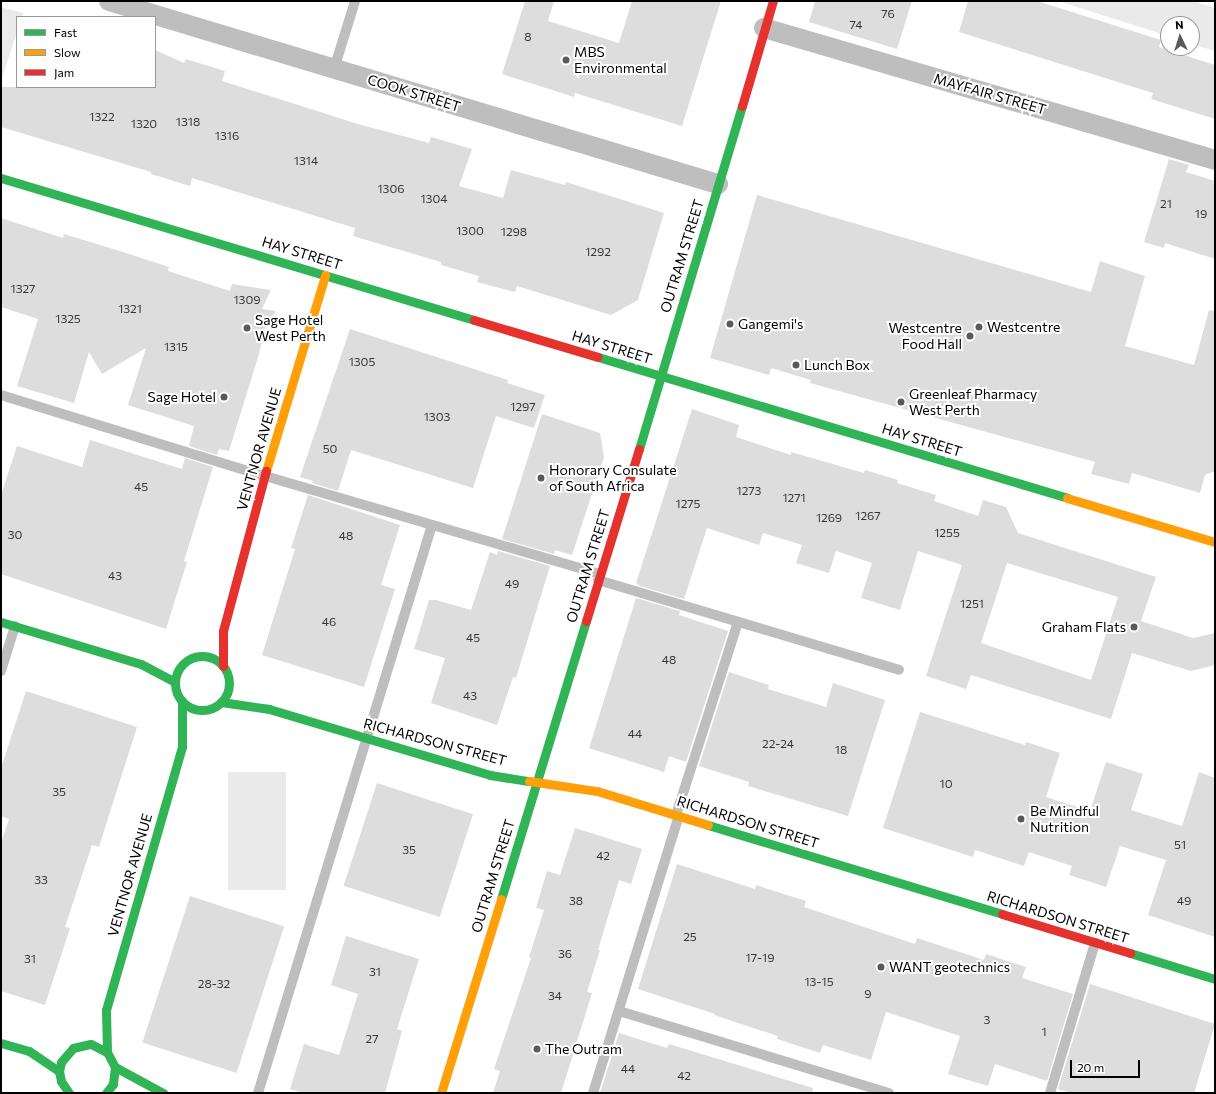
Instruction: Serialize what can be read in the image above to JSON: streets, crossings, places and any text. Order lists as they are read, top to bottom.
{
  "streets": {
    "street": [
      "COOK STREET",
      "MAYFAIR STREET",
      "HAY STREET",
      "OUTRAM STREET",
      "VENTNOR AVENUE",
      "RICHARDSON STREET"
    ]
  },
  "crossings": [
    ["COOK STREET", "OUTRAM STREET"],
    ["MAYFAIR STREET", "OUTRAM STREET"],
    ["HAY STREET", "OUTRAM STREET"],
    ["HAY STREET", "VENTNOR AVENUE"],
    ["OUTRAM STREET", "RICHARDSON STREET"],
    ["VENTNOR AVENUE", "RICHARDSON STREET"]
  ],
  "places": [
    "MBS Environmental",
    "Gangemi's",
    "Westcentre",
    "Sage Hotel West Perth",
    "Westcentre Food Hall",
    "Lunch Box",
    "Sage Hotel",
    "Greenleaf Pharmacy West Perth",
    "Honorary Consulate of South Africa",
    "Graham Flats",
    "Be Mindful Nutrition",
    "WANT geotechnics",
    "The Outram"
  ],
  "house_numbers": [
    "76",
    "74",
    "8",
    "1322",
    "1318",
    "1320",
    "1316",
    "1314",
    "1306",
    "1304",
    "21",
    "19",
    "1300",
    "1298",
    "1292",
    "1327",
    "1309",
    "1321",
    "1325",
    "1315",
    "1305",
    "1297",
    "1303",
    "50",
    "45",
    "1273",
    "1271",
    "1275",
    "1267",
    "1269",
    "1255",
    "30",
    "48",
    "43",
    "49",
    "1251",
    "46",
    "45",
    "48",
    "43",
    "44",
    "22-24",
    "18",
    "10",
    "35",
    "51",
    "35",
    "42",
    "33",
    "38",
    "49",
    "25",
    "36",
    "17-19",
    "31",
    "31",
    "13-15",
    "28-32",
    "9",
    "34",
    "3",
    "1",
    "27",
    "44",
    "42"
  ],
  "legend": ["Fast", "Slow", "Jam"],
  "scale_bar": "20 m",
  "north": "top"
}
